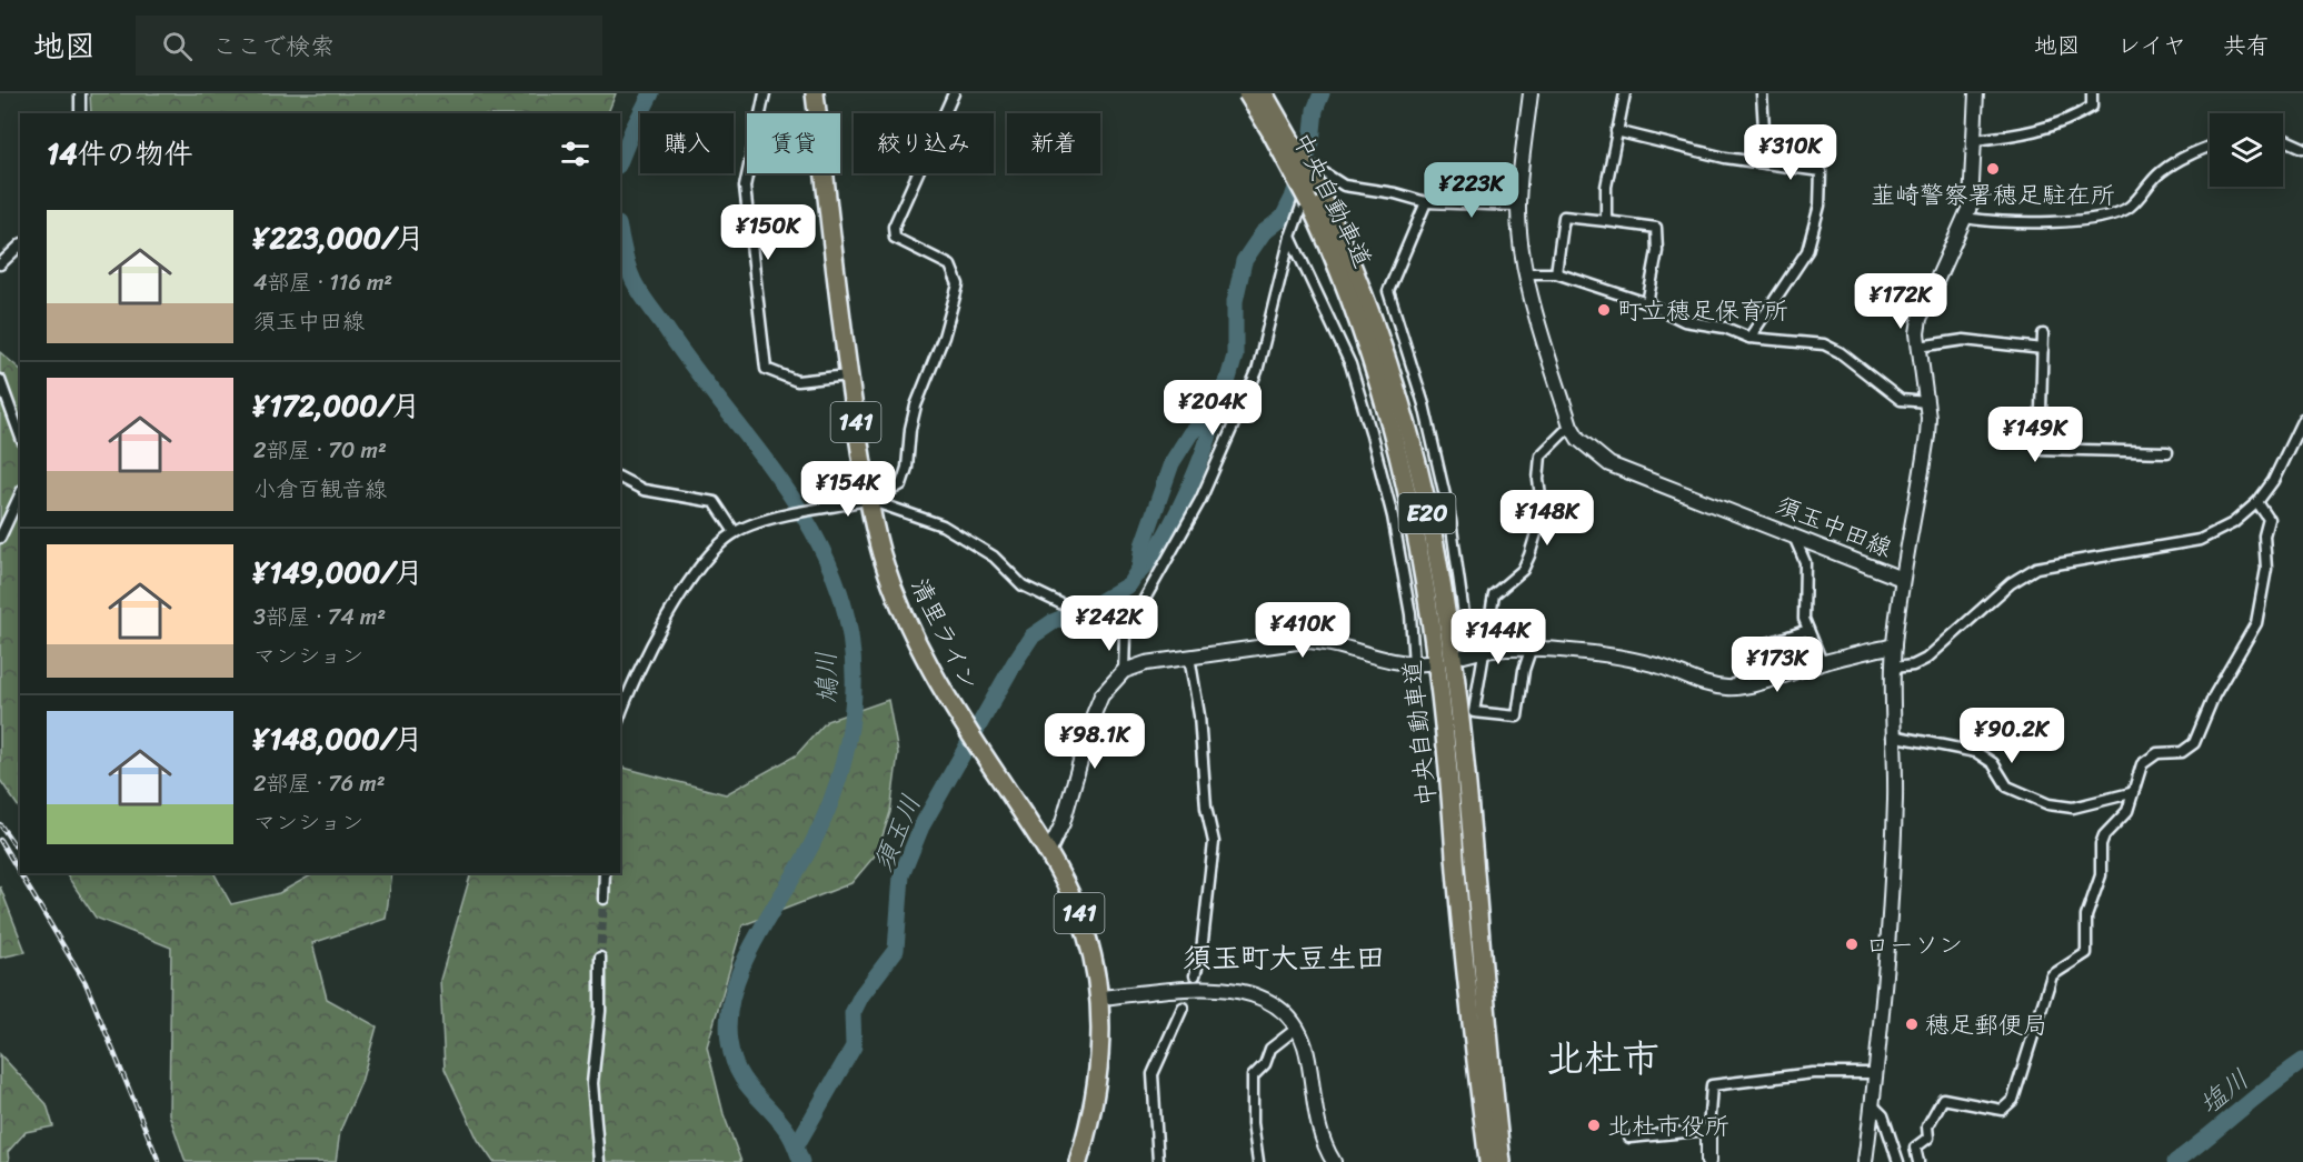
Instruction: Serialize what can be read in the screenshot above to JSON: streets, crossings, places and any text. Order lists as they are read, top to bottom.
{
  "streets": {
    "highway": [
      "中央自動車道",
      "141",
      "E20",
      "清里ライン"
    ],
    "main road": ["須玉中田線"]
  },
  "districts": ["須玉町大豆生田", "北杜市"],
  "water": ["鳩川", "須玉川", "塩川"],
  "places": [
    "韮崎警察署穂足駐在所",
    "町立穂足保育所",
    "ローソン",
    "穂足郵便局",
    "北杜市役所"
  ],
  "page": {
    "header": "地図",
    "search": "ここで検索",
    "nav": ["地図", "レイヤ", "共有"],
    "chip": [
      "購入",
      "賃貸",
      "絞り込み",
      "新着"
    ],
    "heading": "14件の物件",
    "price": [
      "¥310K",
      "¥223K",
      "¥150K",
      "¥172K",
      "¥204K",
      "¥149K",
      "¥154K",
      "¥148K",
      "¥242K",
      "¥410K",
      "¥144K",
      "¥173K",
      "¥90.2K",
      "¥98.1K"
    ],
    "list": [
      {
        "name": "¥223,000/月",
        "note": "4部屋 · 116 m² · 須玉中田線"
      },
      {
        "name": "¥172,000/月",
        "note": "2部屋 · 70 m² · 小倉百観音線"
      },
      {
        "name": "¥149,000/月",
        "note": "3部屋 · 74 m² · マンション"
      },
      {
        "name": "¥148,000/月",
        "note": "2部屋 · 76 m² · マンション"
      }
    ]
  }
}
